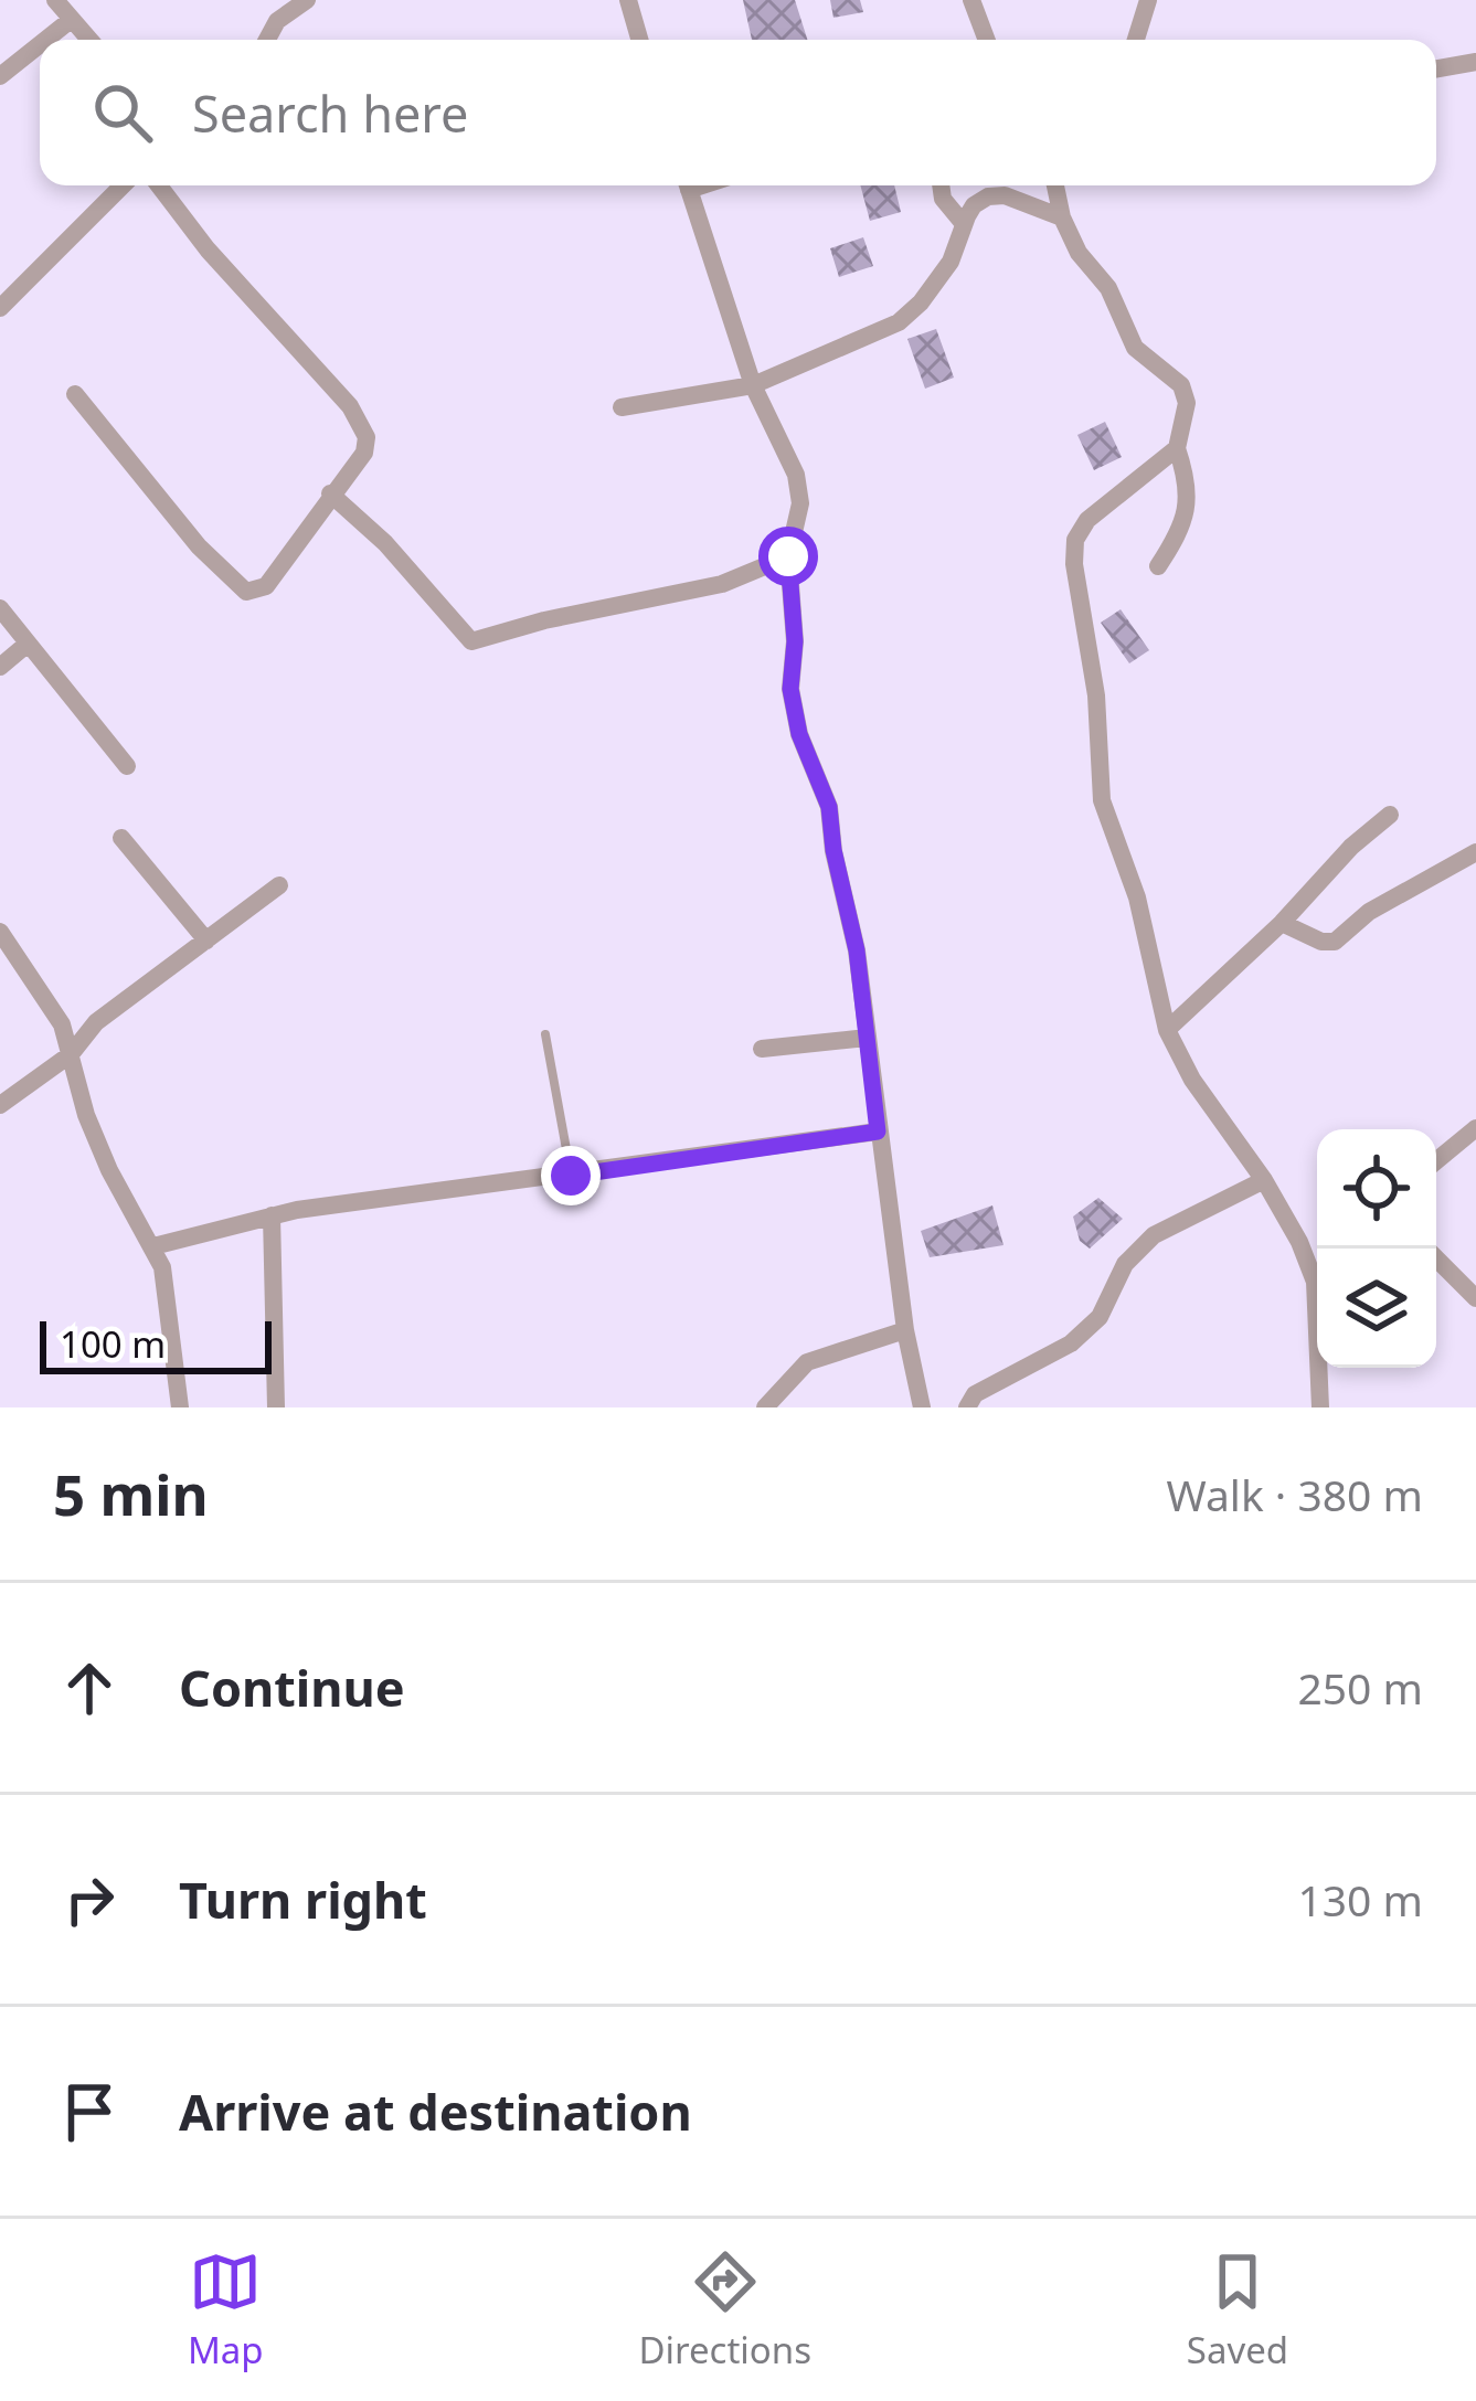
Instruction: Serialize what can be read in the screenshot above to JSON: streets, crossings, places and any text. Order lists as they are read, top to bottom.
{
  "scale_bar": "100 m",
  "page": {
    "search": "Search here",
    "scale": "100 m",
    "heading": ["5 min", "Walk · 380 m"],
    "list": [
      ["Continue", "250 m"],
      ["Turn right", "130 m"],
      "Arrive at destination"
    ],
    "nav": ["Map", "Directions", "Saved"]
  }
}
